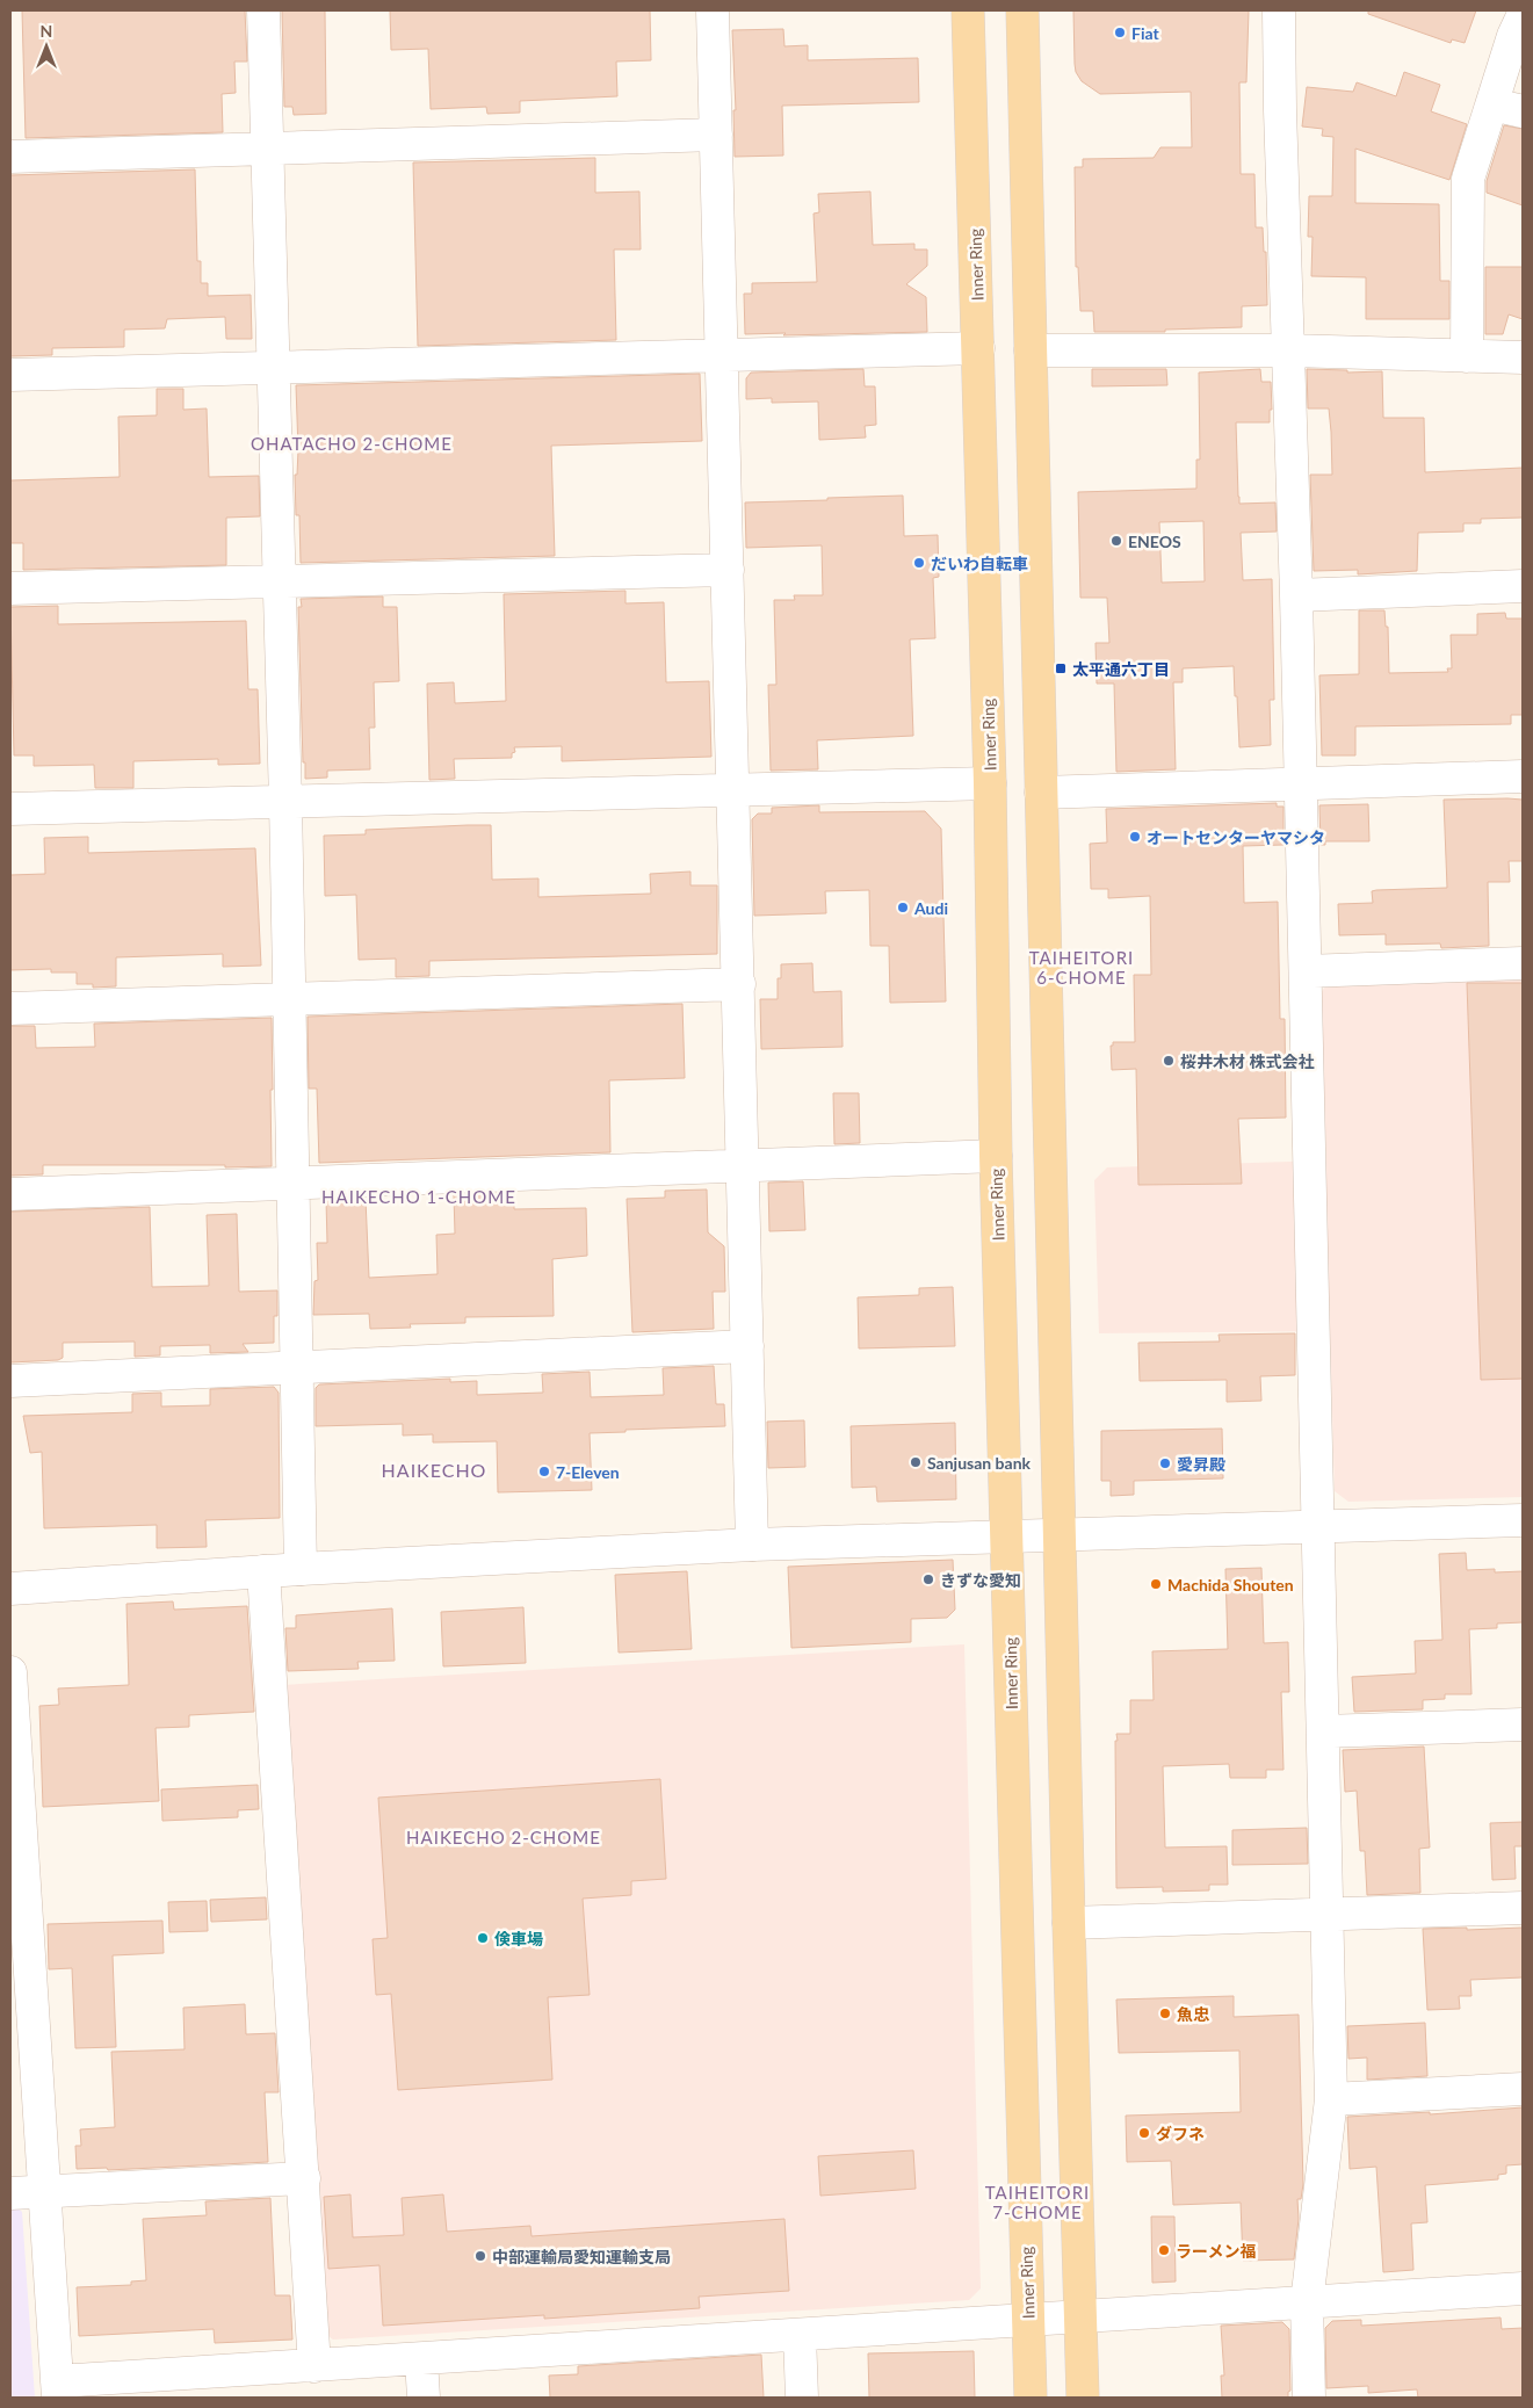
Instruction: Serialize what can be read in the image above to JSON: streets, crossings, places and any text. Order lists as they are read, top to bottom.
{
  "streets": {
    "main road": ["Inner Ring"]
  },
  "districts": [
    "OHATACHO 2-CHOME",
    "TAIHEITORI 6-CHOME",
    "HAIKECHO 1-CHOME",
    "HAIKECHO",
    "HAIKECHO 2-CHOME",
    "TAIHEITORI 7-CHOME"
  ],
  "places": {
    "other": [
      "Fiat",
      "ENEOS",
      "だいわ自転車",
      "オートセンターヤマシタ",
      "Audi",
      "桜井木材 株式会社",
      "Sanjusan bank",
      "愛昇殿",
      "7-Eleven",
      "きずな愛知",
      "Machida Shouten",
      "倹車場",
      "魚忠",
      "ダフネ",
      "ラーメン福",
      "中部運輸局愛知運輸支局"
    ],
    "transit": ["太平通六丁目"]
  },
  "north": "top"
}
